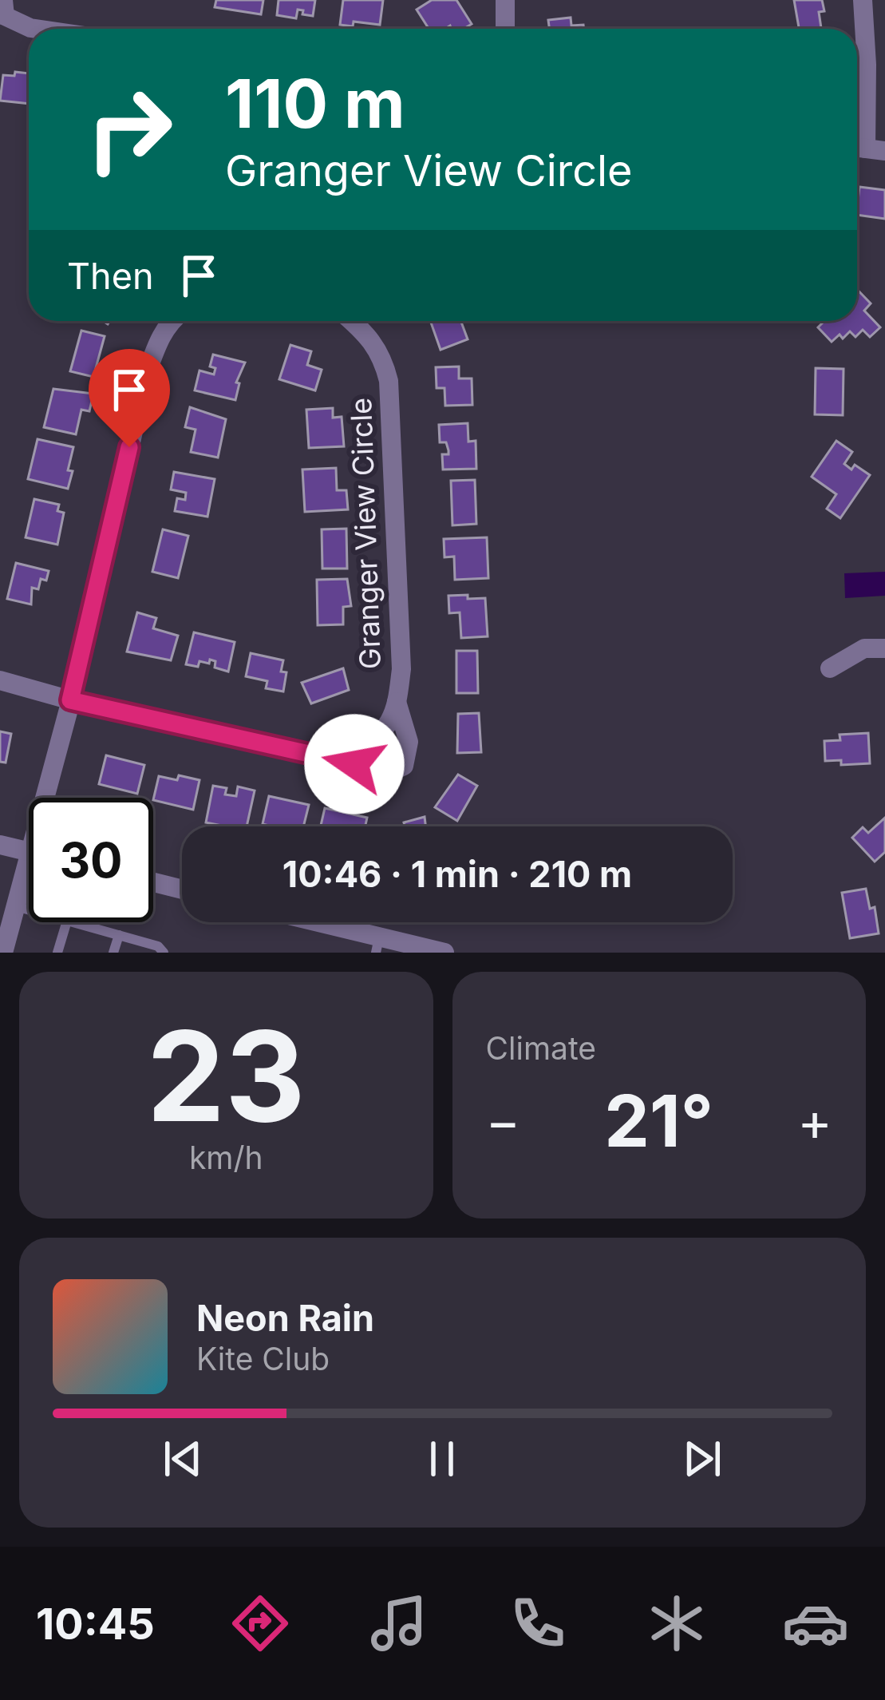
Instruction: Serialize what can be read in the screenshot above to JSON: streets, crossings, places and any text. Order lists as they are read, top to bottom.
{
  "streets": {
    "street": ["Granger View Circle"]
  },
  "page": {
    "turn": ["110 m", "Granger View Circle"],
    "then": "Then",
    "limit": "30",
    "trip": "10:46 · 1 min · 210 m",
    "tile": [
      ["23", "km/h"],
      "Climate"
    ],
    "heat": ["−", "21°", "+"],
    "song": ["Neon Rain", "Kite Club"],
    "tabs": "10:45"
  }
}
